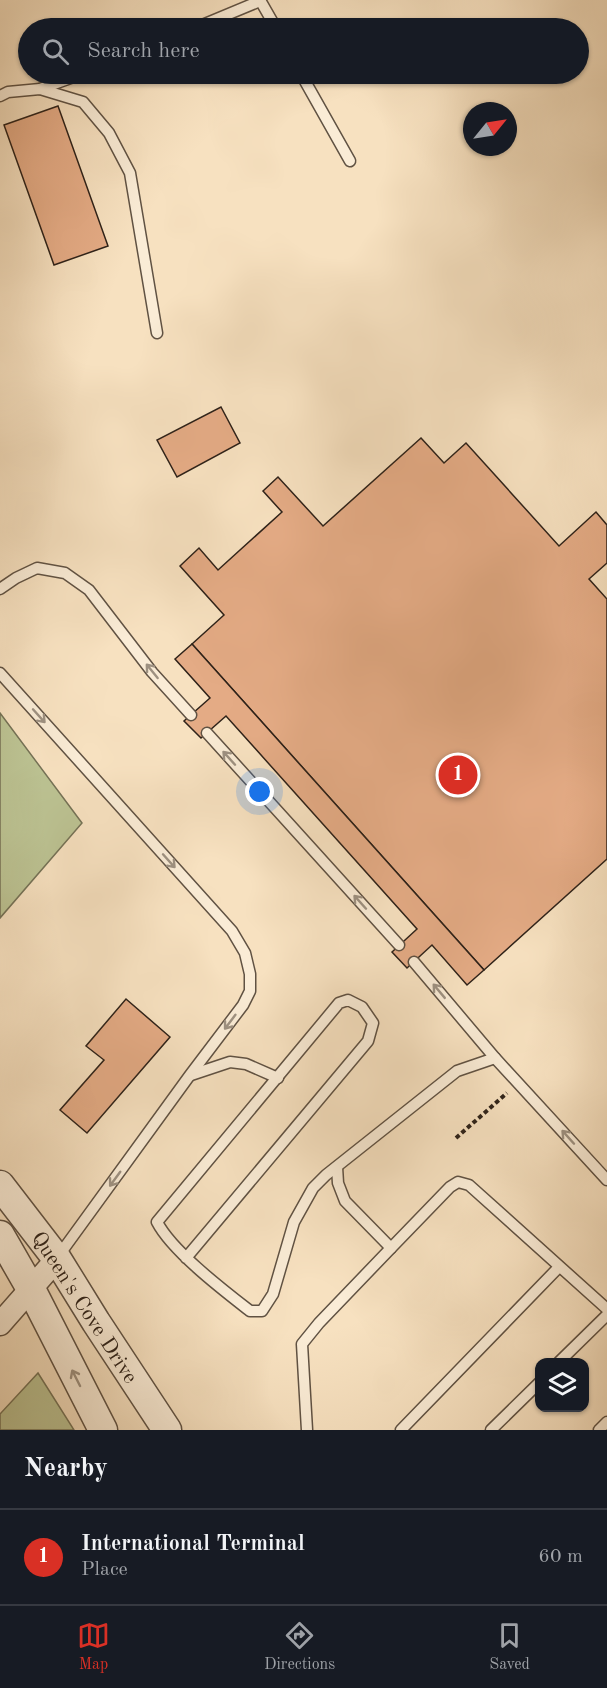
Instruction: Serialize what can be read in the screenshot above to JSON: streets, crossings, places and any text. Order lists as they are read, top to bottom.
{
  "streets": {
    "street": ["Queen's Cove Drive"]
  },
  "north": "top right",
  "page": {
    "search": "Search here",
    "pins": "1",
    "heading": "Nearby",
    "list": [
      {
        "mark": "1",
        "name": "International Terminal",
        "note": "Place",
        "value": "60 m"
      }
    ],
    "nav": ["Map", "Directions", "Saved"]
  }
}
